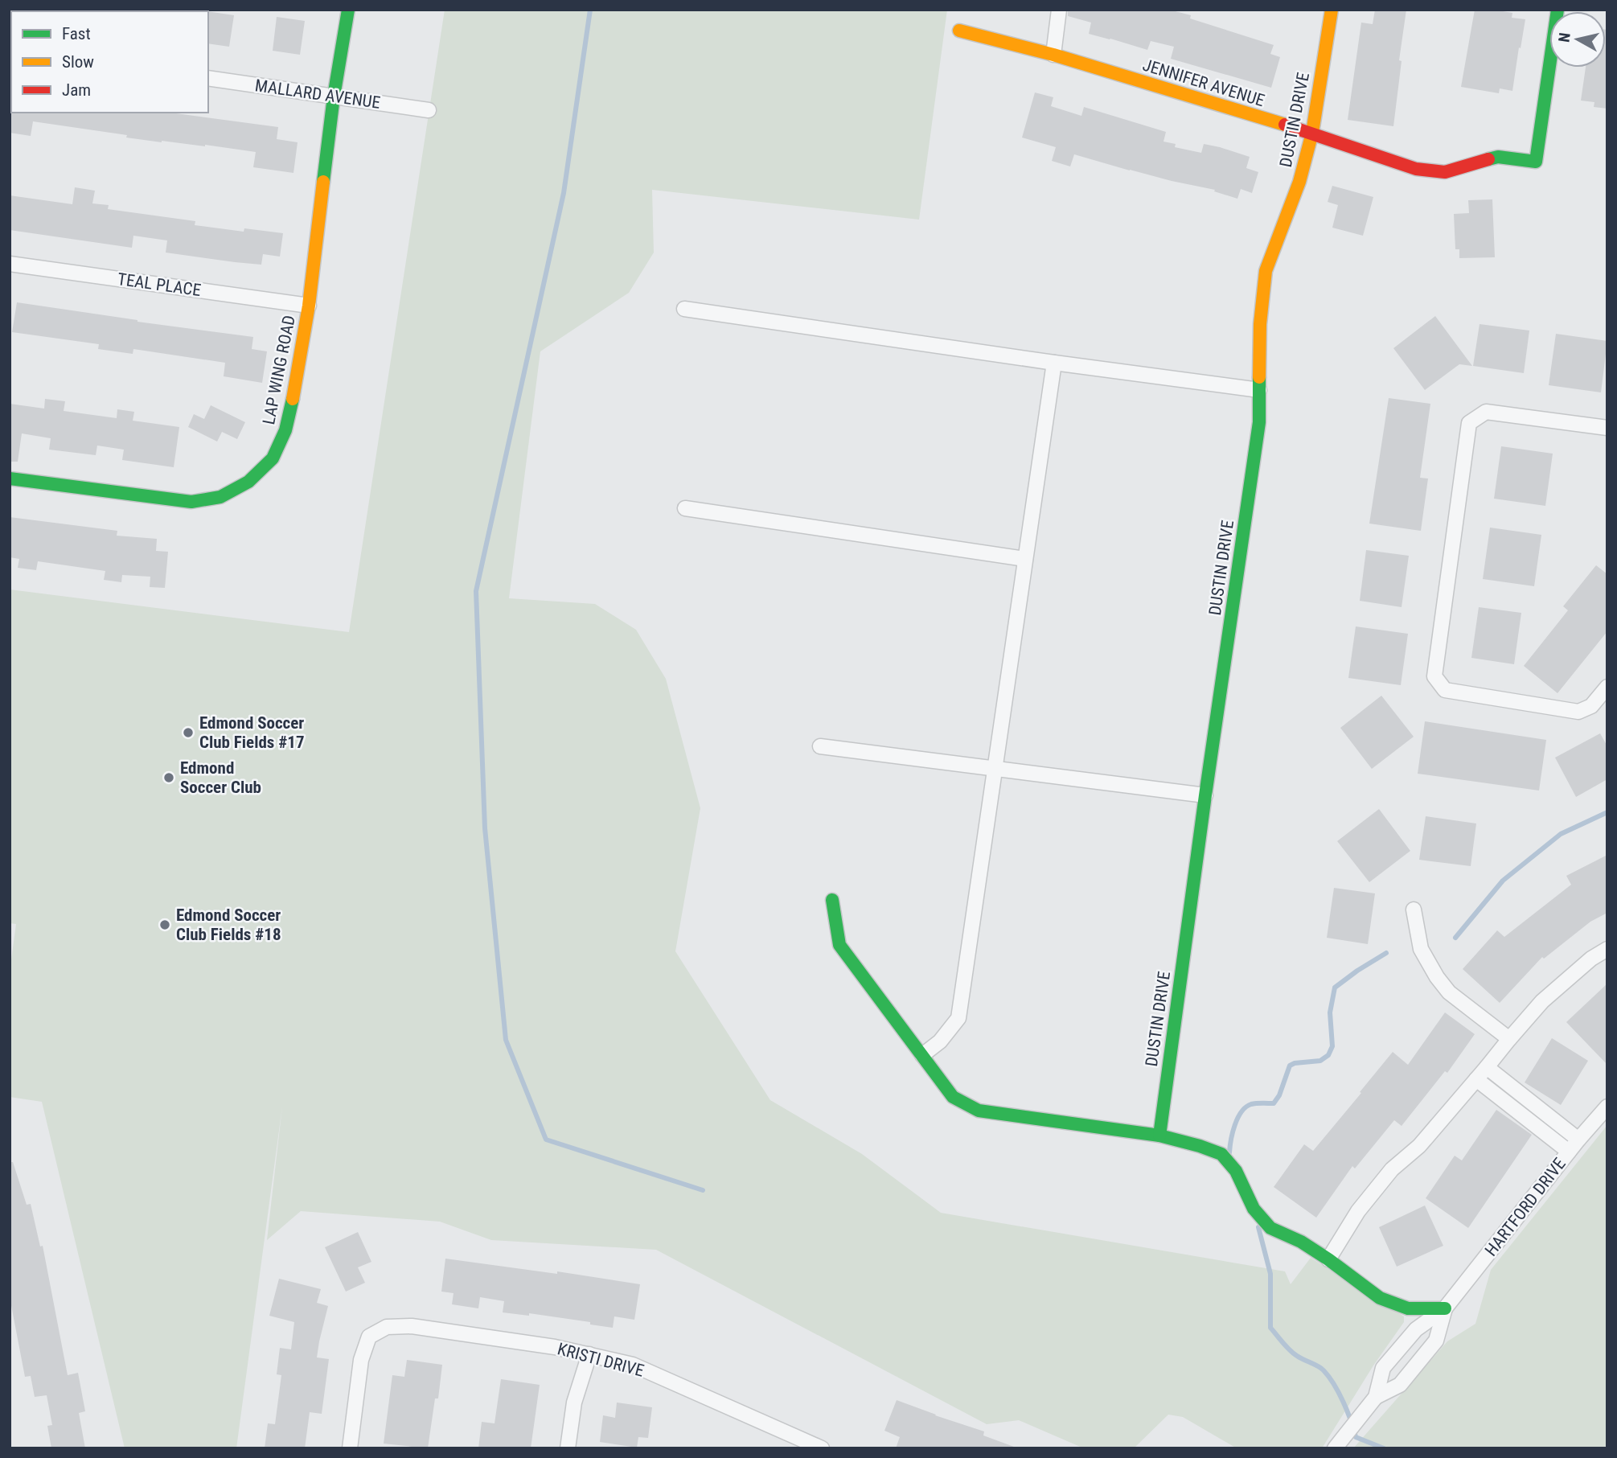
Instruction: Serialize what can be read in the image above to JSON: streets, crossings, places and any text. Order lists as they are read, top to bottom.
{
  "streets": {
    "street": [
      "JENNIFER AVENUE",
      "MALLARD AVENUE",
      "DUSTIN DRIVE",
      "TEAL PLACE",
      "LAP WING ROAD",
      "HARTFORD DRIVE",
      "KRISTI DRIVE"
    ]
  },
  "crossings": [
    ["JENNIFER AVENUE", "DUSTIN DRIVE"],
    ["MALLARD AVENUE", "LAP WING ROAD"],
    ["TEAL PLACE", "LAP WING ROAD"]
  ],
  "places": ["Edmond Soccer Club Fields #17", "Edmond Soccer Club", "Edmond Soccer Club Fields #18"],
  "legend": ["Fast", "Slow", "Jam"],
  "north": "left"
}
